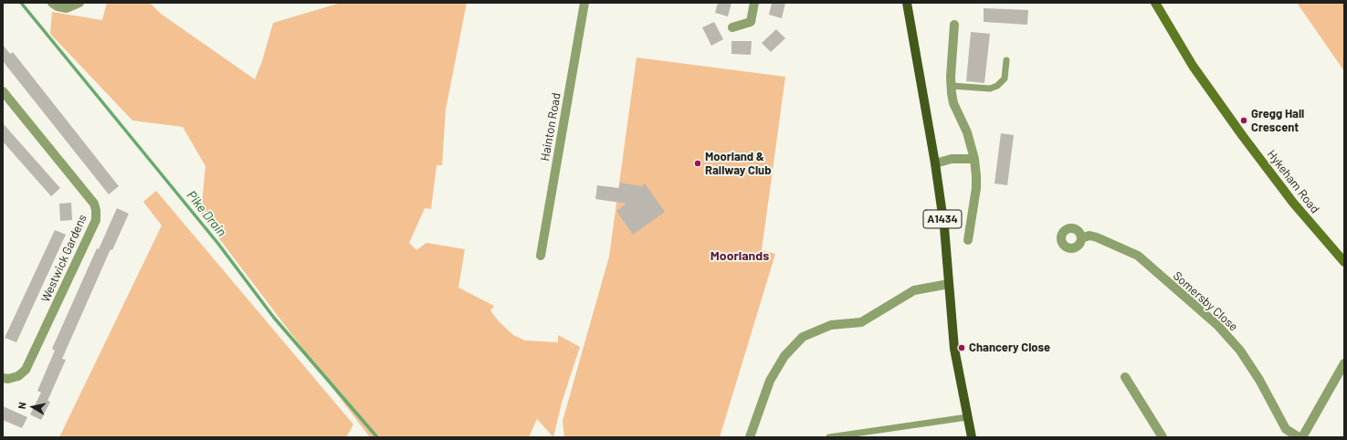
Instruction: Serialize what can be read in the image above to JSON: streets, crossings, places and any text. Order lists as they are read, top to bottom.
{
  "streets": {
    "main road": ["A1434"],
    "street": [
      "Hainton Road",
      "Hykeham Road",
      "Westwick Gardens",
      "Somersby Close"
    ]
  },
  "districts": ["Moorlands"],
  "water": ["Pike Drain"],
  "places": ["Gregg Hall Crescent", "Moorland & Railway Club", "Chancery Close"],
  "north": "left"
}
